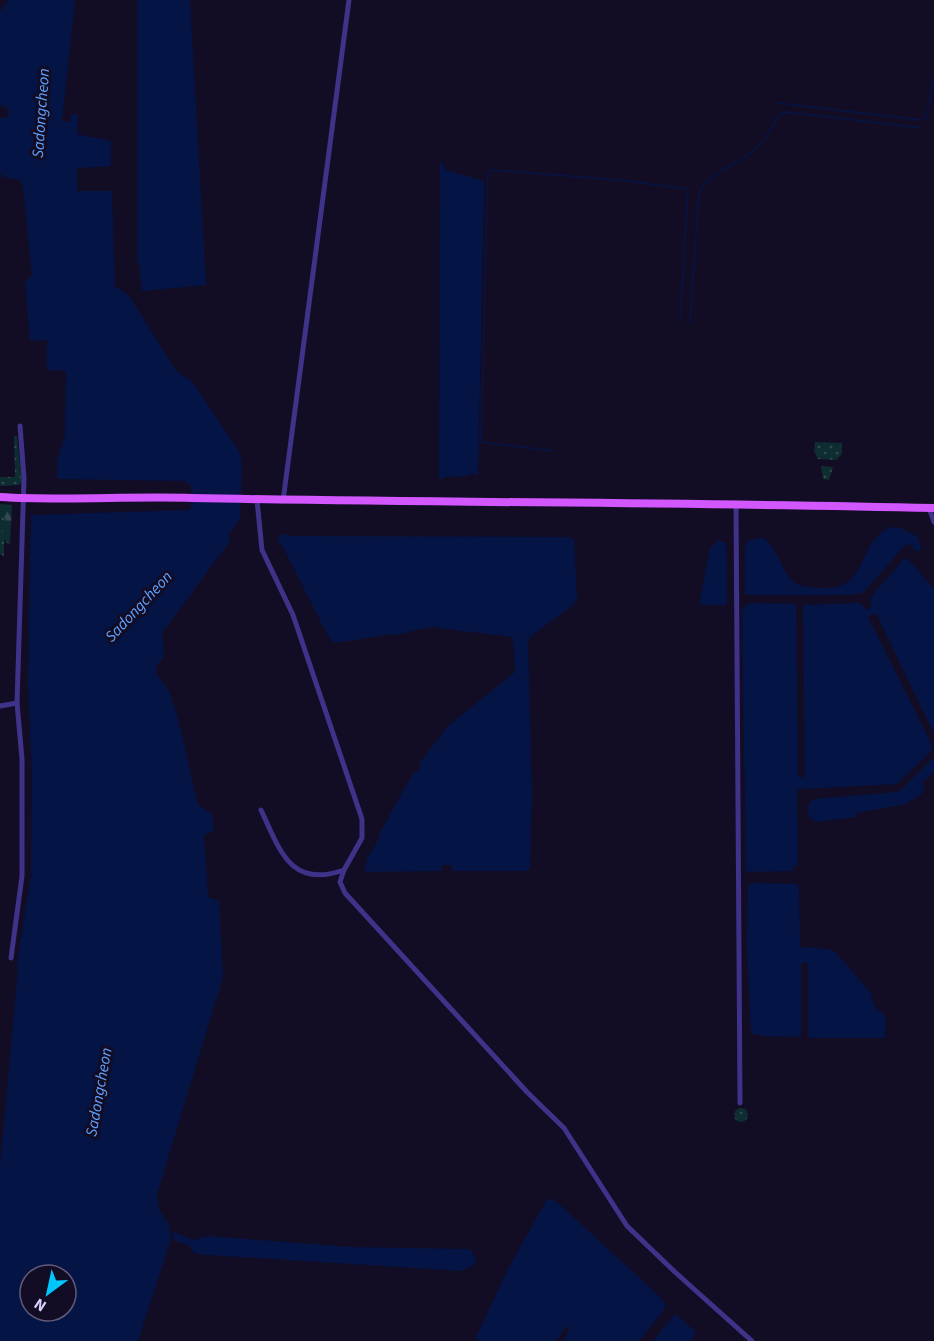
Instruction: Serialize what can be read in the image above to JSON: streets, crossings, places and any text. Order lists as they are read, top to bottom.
{
  "water": ["Sadongcheon"],
  "north": "bottom left"
}
